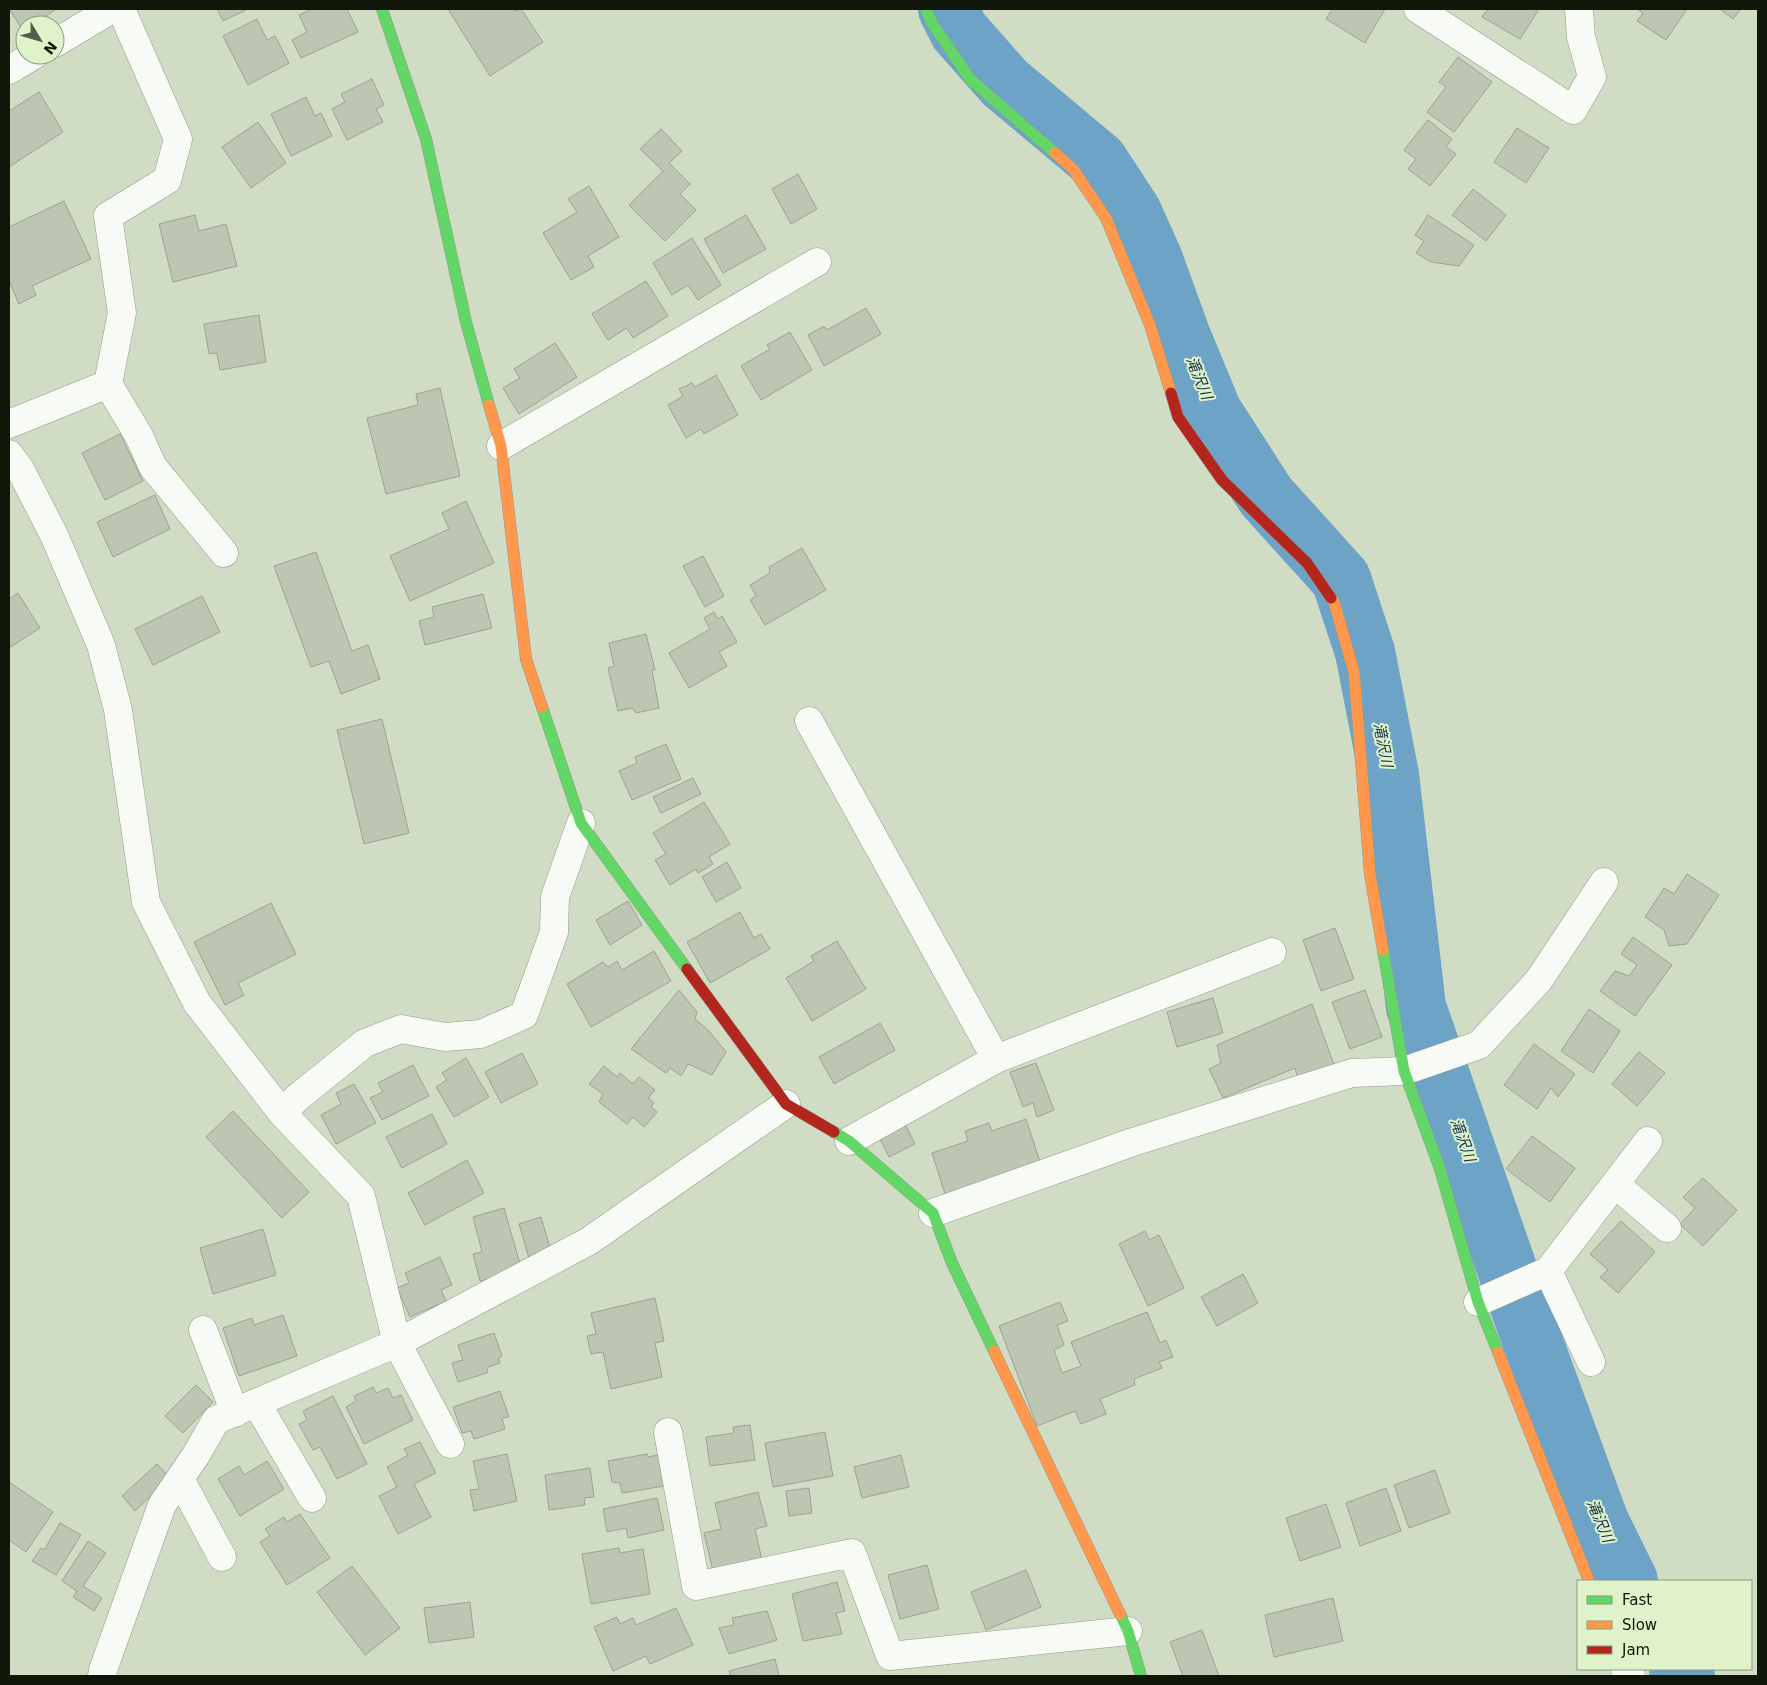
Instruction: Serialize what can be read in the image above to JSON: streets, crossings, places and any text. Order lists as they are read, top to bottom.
{
  "water": ["滝沢川"],
  "legend": ["Fast", "Slow", "Jam"],
  "north": "bottom right"
}
